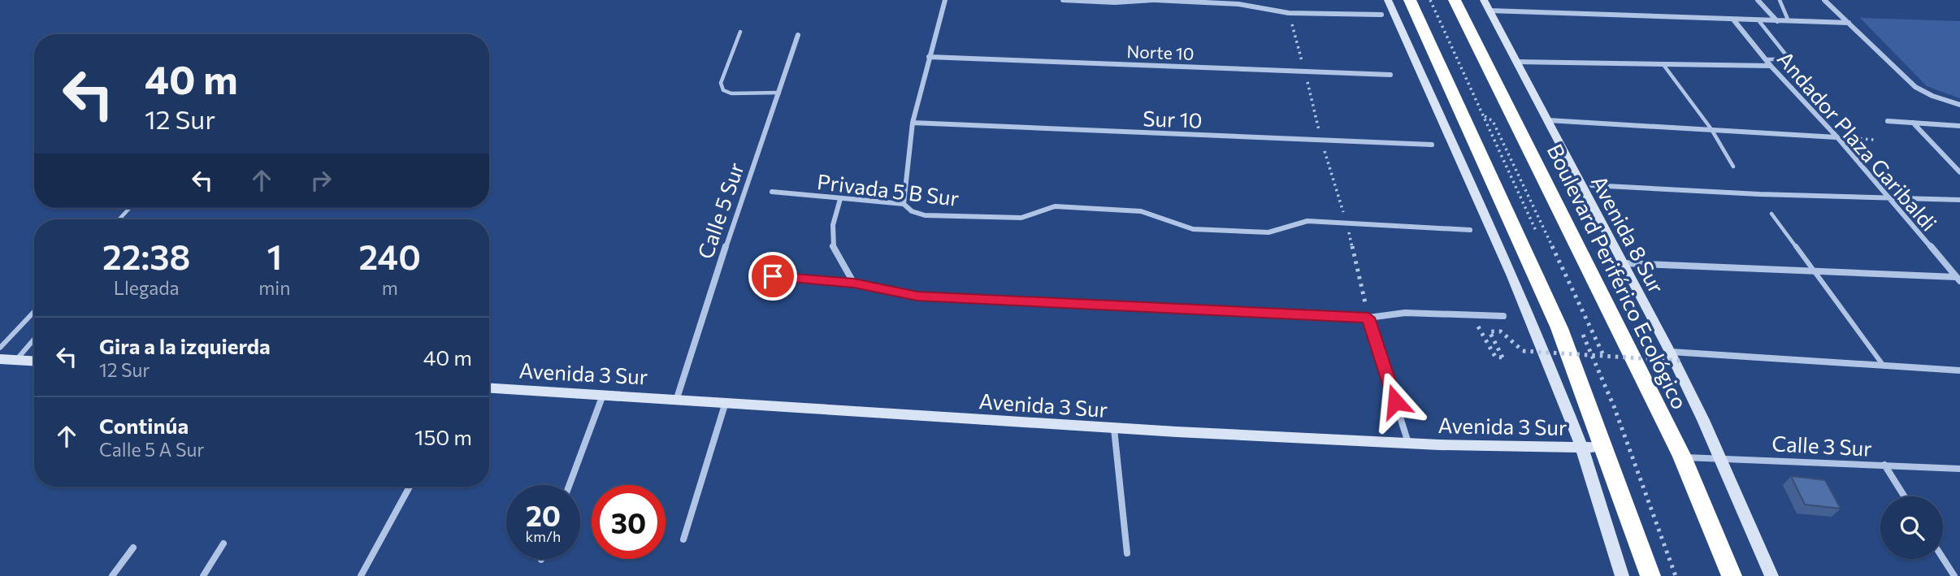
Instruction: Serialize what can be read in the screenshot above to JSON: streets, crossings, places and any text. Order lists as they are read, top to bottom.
{
  "streets": {
    "highway": ["Boulevard Periférico Ecológico"],
    "street": [
      "Norte 10",
      "Sur 10",
      "Andador Plaza Garibaldi",
      "Privada 5 B Sur",
      "Calle 5 Sur",
      "Avenida 8 Sur",
      "Avenida 3 Sur",
      "Calle 3 Sur"
    ]
  },
  "crossings": [
    ["Calle 5 Sur", "Avenida 3 Sur"],
    ["Avenida 8 Sur", "Calle 3 Sur"],
    ["Boulevard Periférico Ecológico", "Calle 3 Sur"]
  ],
  "page": {
    "turn": ["40 m", "12 Sur"],
    "eta": [
      "22:38",
      "Llegada",
      "1",
      "min",
      "240",
      "m"
    ],
    "list": [
      {
        "name": "Gira a la izquierda",
        "note": "12 Sur",
        "value": "40 m"
      },
      {
        "name": "Continúa",
        "note": "Calle 5 A Sur",
        "value": "150 m"
      }
    ],
    "speed": "20 km/h",
    "limit": "30"
  }
}
